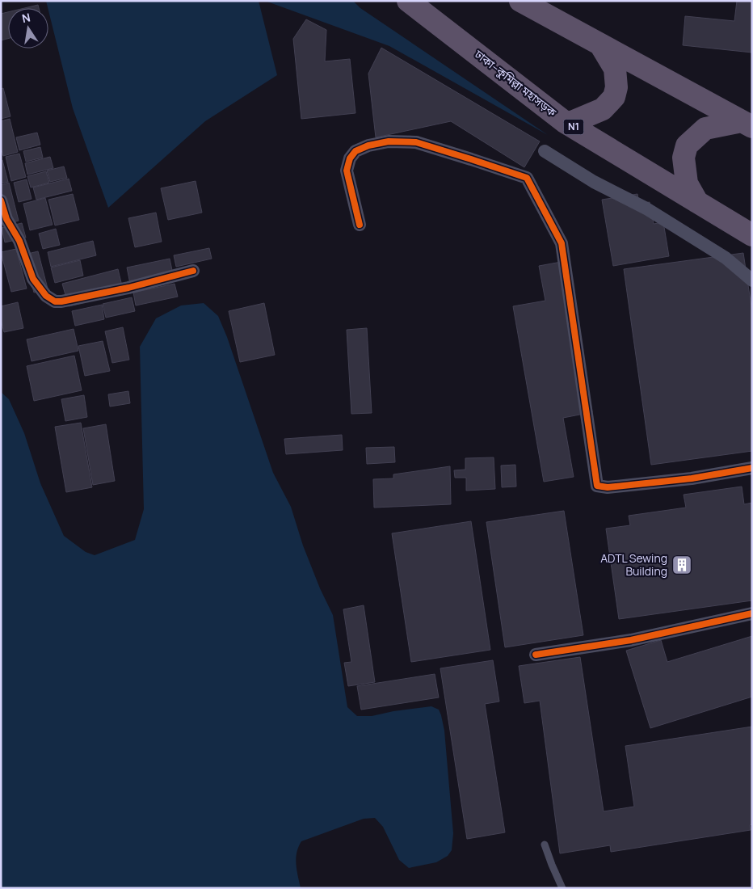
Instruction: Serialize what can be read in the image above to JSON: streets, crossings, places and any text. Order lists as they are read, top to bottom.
{
  "streets": {
    "highway": ["ঢাকা–কুমিল্লা মহাসড়ক", "N1"]
  },
  "places": {
    "building": ["ADTL Sewing Building"]
  },
  "north": "top"
}
